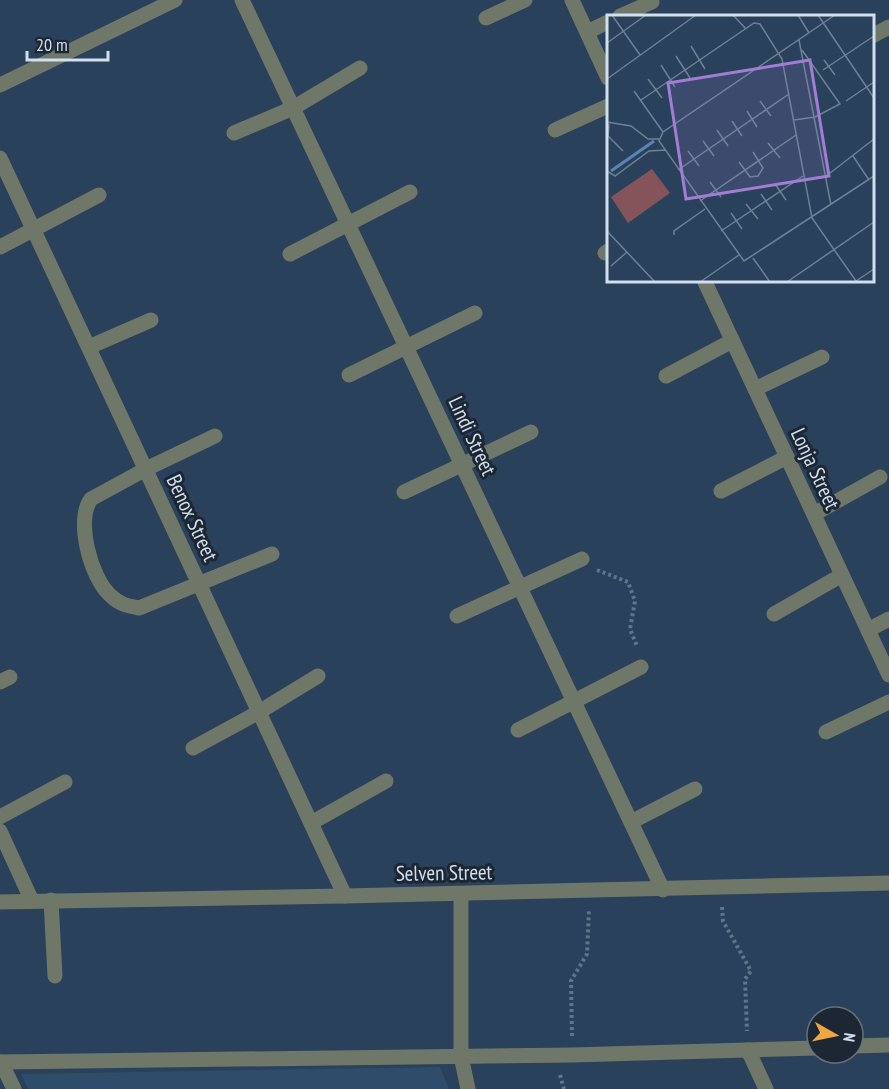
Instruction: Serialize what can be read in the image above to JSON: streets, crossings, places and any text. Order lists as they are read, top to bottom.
{
  "streets": {
    "street": [
      "Lindi Street",
      "Lonja Street",
      "Benox Street",
      "Selven Street"
    ]
  },
  "crossings": [
    ["Lindi Street", "Selven Street"],
    ["Benox Street", "Selven Street"]
  ],
  "scale_bar": "20 m",
  "north": "right"
}
